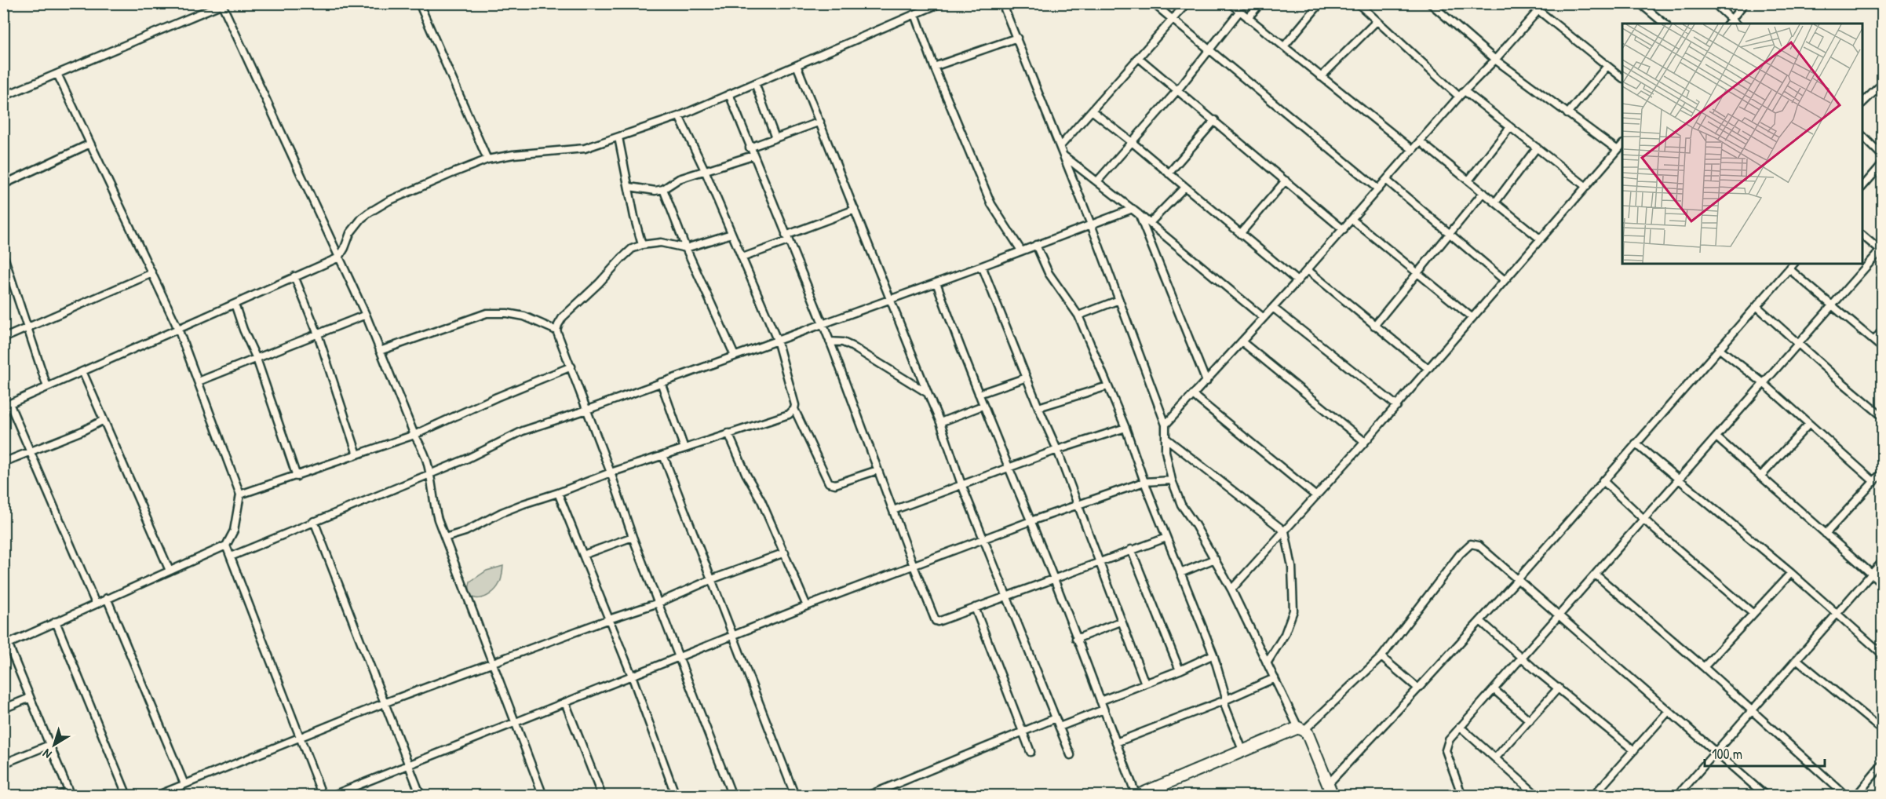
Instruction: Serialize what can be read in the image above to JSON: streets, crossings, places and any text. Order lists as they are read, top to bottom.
{
  "scale_bar": "100 m",
  "north": "bottom left"
}
